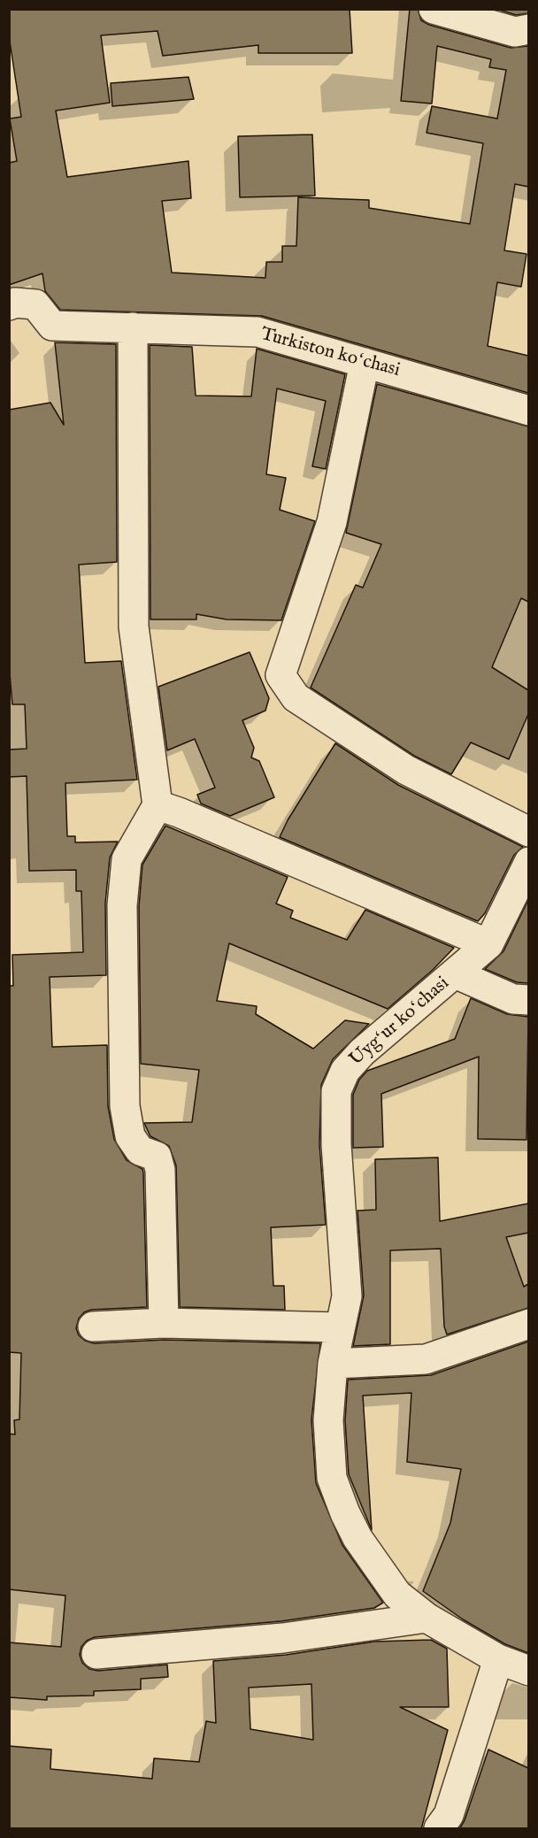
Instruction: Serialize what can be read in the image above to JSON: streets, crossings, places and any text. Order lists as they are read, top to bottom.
{
  "streets": {
    "street": ["Turkiston koʻchasi", "Uygʻur koʻchasi"]
  }
}
